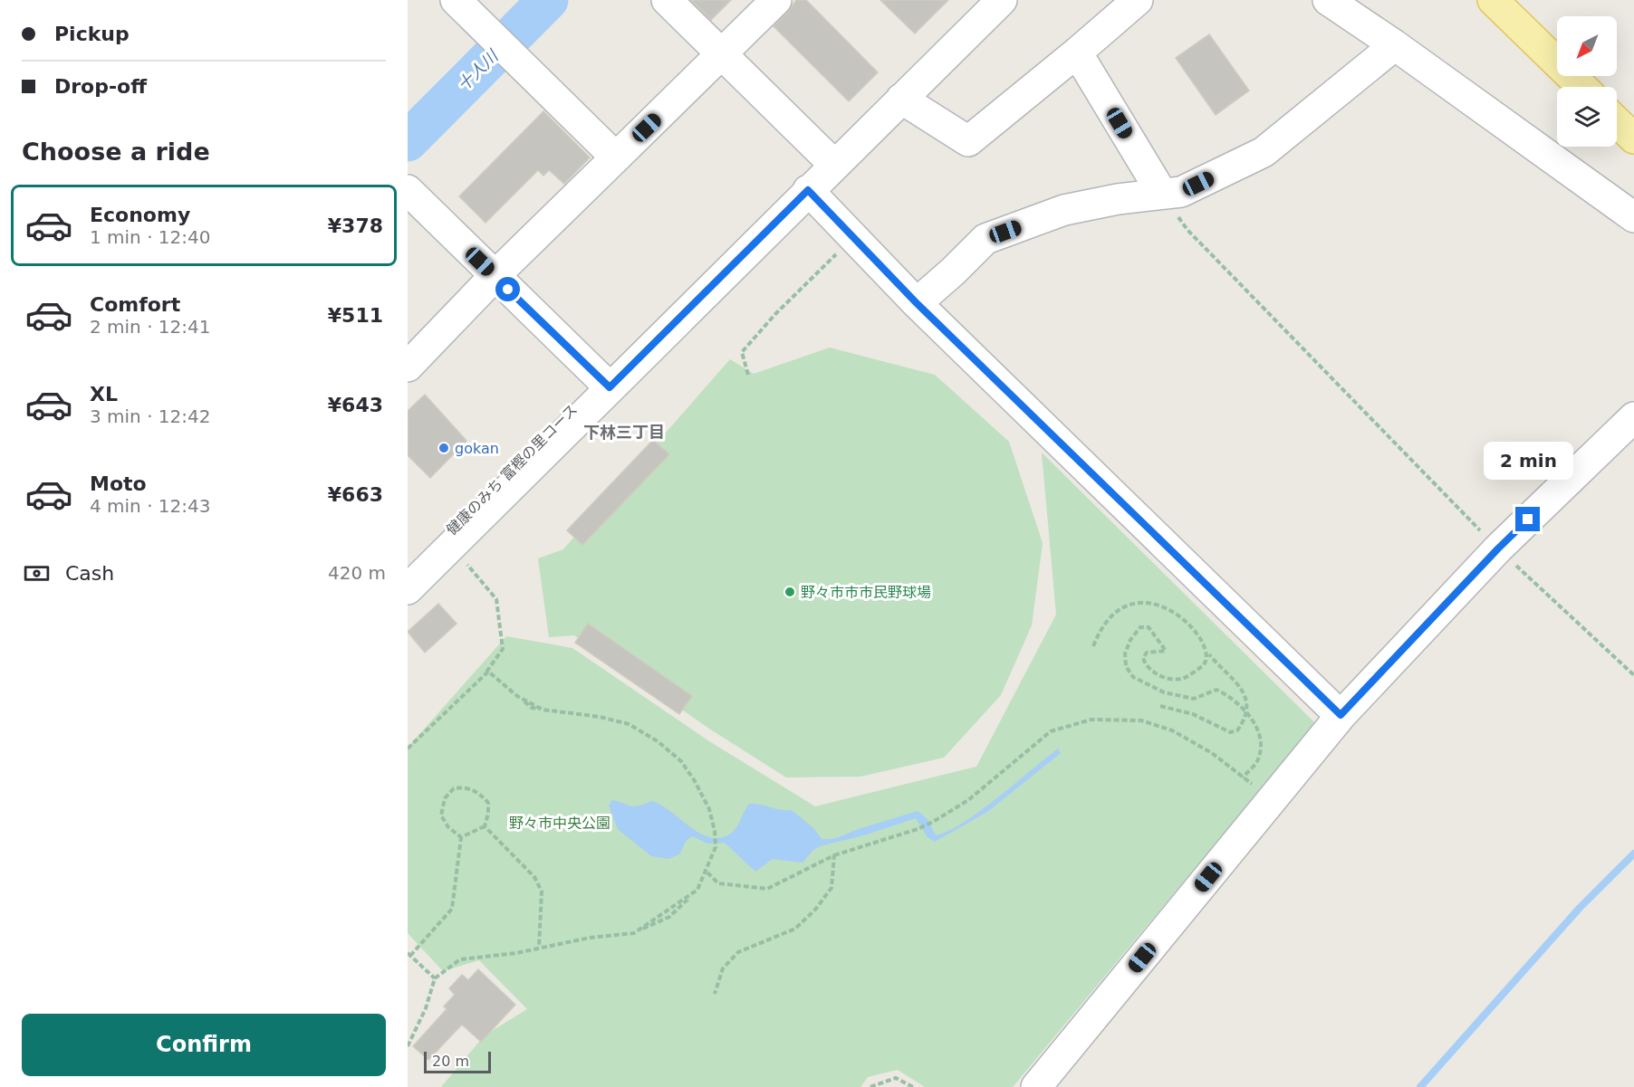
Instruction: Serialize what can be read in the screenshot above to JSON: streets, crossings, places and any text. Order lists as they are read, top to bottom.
{
  "districts": ["下林三丁目"],
  "water": ["十人川"],
  "parks": ["野々市中央公園"],
  "places": ["gokan", "野々市市市民野球場"],
  "scale_bar": "20 m",
  "north": "bottom left",
  "page": {
    "banner": ["Pickup", "Drop-off"],
    "heading": "Choose a ride",
    "list": [
      {
        "name": "Economy",
        "note": "1 min · 12:40",
        "value": "¥378"
      },
      {
        "name": "Comfort",
        "note": "2 min · 12:41",
        "value": "¥511"
      },
      {
        "name": "XL",
        "note": "3 min · 12:42",
        "value": "¥643"
      },
      {
        "name": "Moto",
        "note": "4 min · 12:43",
        "value": "¥663"
      }
    ],
    "bubble": "2 min",
    "pay": ["Cash", "420 m"],
    "buttons": "Confirm",
    "scale": "20 m"
  }
}
